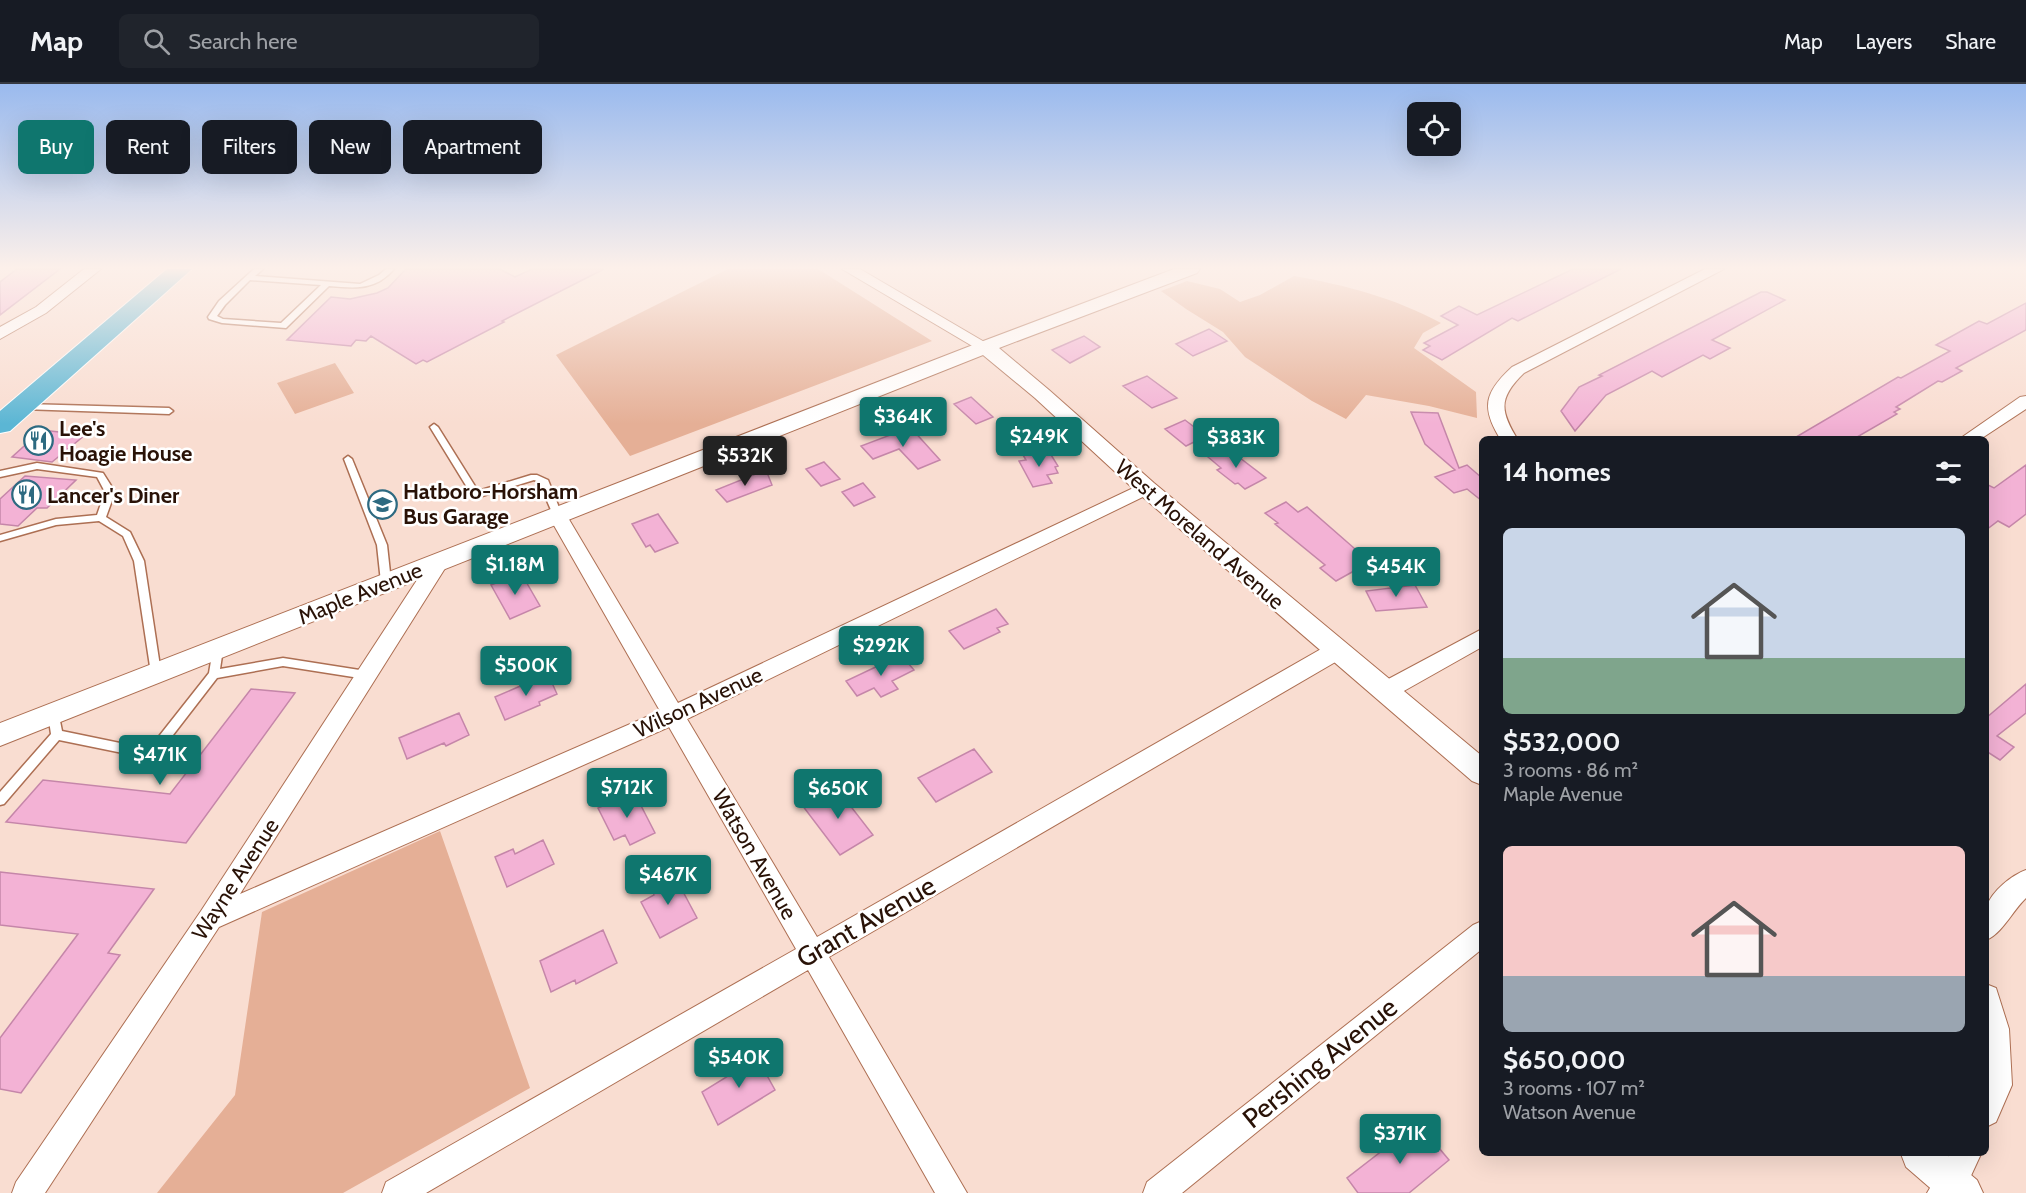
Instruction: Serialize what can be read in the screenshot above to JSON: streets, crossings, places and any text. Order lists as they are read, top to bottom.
{
  "streets": {
    "street": [
      "West Moreland Avenue",
      "Maple Avenue",
      "Wilson Avenue",
      "Watson Avenue",
      "Wayne Avenue",
      "Grant Avenue",
      "Pershing Avenue"
    ]
  },
  "crossings": [
    ["West Moreland Avenue", "Maple Avenue"],
    ["West Moreland Avenue", "Wilson Avenue"],
    ["West Moreland Avenue", "Grant Avenue"],
    ["Maple Avenue", "Watson Avenue"],
    ["Maple Avenue", "Wayne Avenue"],
    ["Wilson Avenue", "Watson Avenue"],
    ["Wilson Avenue", "Wayne Avenue"],
    ["Watson Avenue", "Grant Avenue"]
  ],
  "places": {
    "restaurant": ["Lee's Hoagie House", "Lancer's Diner"],
    "school or university": ["Hatboro-Horsham Bus Garage"]
  },
  "page": {
    "header": "Map",
    "search": "Search here",
    "nav": ["Map", "Layers", "Share"],
    "chip": [
      "Buy",
      "Rent",
      "Filters",
      "New",
      "Apartment"
    ],
    "price": [
      "$364K",
      "$249K",
      "$383K",
      "$532K",
      "$1.18M",
      "$454K",
      "$292K",
      "$500K",
      "$471K",
      "$712K",
      "$650K",
      "$467K",
      "$540K",
      "$371K"
    ],
    "heading": "14 homes",
    "list": [
      {
        "name": "$532,000",
        "note": "3 rooms · 86 m² · Maple Avenue"
      },
      {
        "name": "$650,000",
        "note": "3 rooms · 107 m² · Watson Avenue"
      }
    ]
  }
}
